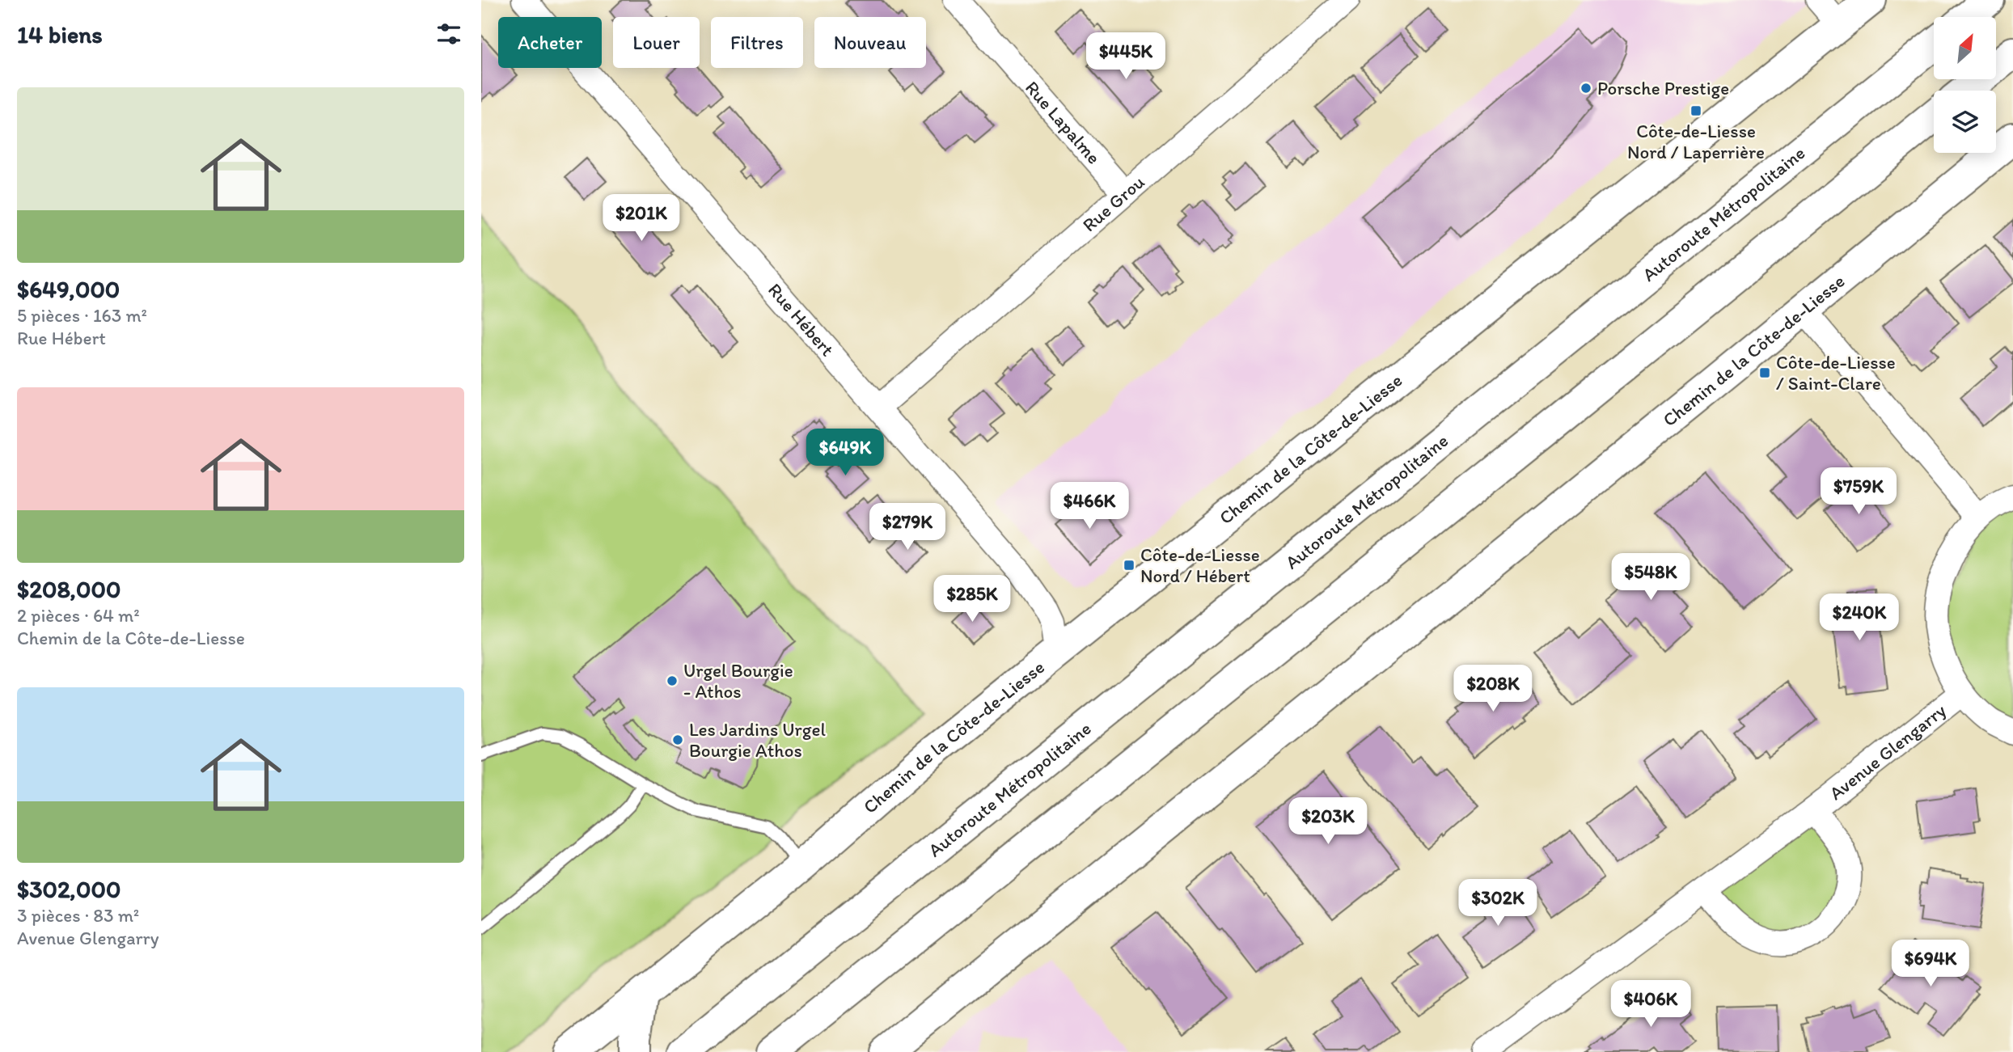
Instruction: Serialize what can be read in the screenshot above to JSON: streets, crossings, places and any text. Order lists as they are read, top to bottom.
{
  "streets": {
    "main road": ["Autoroute Métropolitaine", "Chemin de la Côte-de-Liesse"],
    "street": [
      "Rue Lapalme",
      "Rue Grou",
      "Rue Hébert",
      "Avenue Glengarry"
    ]
  },
  "crossings": [
    ["Rue Lapalme", "Rue Grou"],
    ["Rue Grou", "Rue Hébert"],
    ["Rue Hébert", "Chemin de la Côte-de-Liesse"]
  ],
  "places": {
    "other": ["Porsche Prestige", "Urgel Bourgie - Athos", "Les Jardins Urgel Bourgie Athos"],
    "transit": ["Côte-de-Liesse Nord / Laperrière", "Côte-de-Liesse / Saint-Clare", "Côte-de-Liesse Nord / Hébert"]
  },
  "north": "top right",
  "page": {
    "heading": "14 biens",
    "chip": [
      "Acheter",
      "Louer",
      "Filtres",
      "Nouveau"
    ],
    "price": [
      "$445K",
      "$201K",
      "$649K",
      "$759K",
      "$466K",
      "$279K",
      "$548K",
      "$285K",
      "$240K",
      "$208K",
      "$203K",
      "$302K",
      "$694K",
      "$406K"
    ],
    "list": [
      {
        "name": "$649,000",
        "note": "5 pièces · 163 m² · Rue Hébert"
      },
      {
        "name": "$208,000",
        "note": "2 pièces · 64 m² · Chemin de la Côte-de-Liesse"
      },
      {
        "name": "$302,000",
        "note": "3 pièces · 83 m² · Avenue Glengarry"
      }
    ]
  }
}
